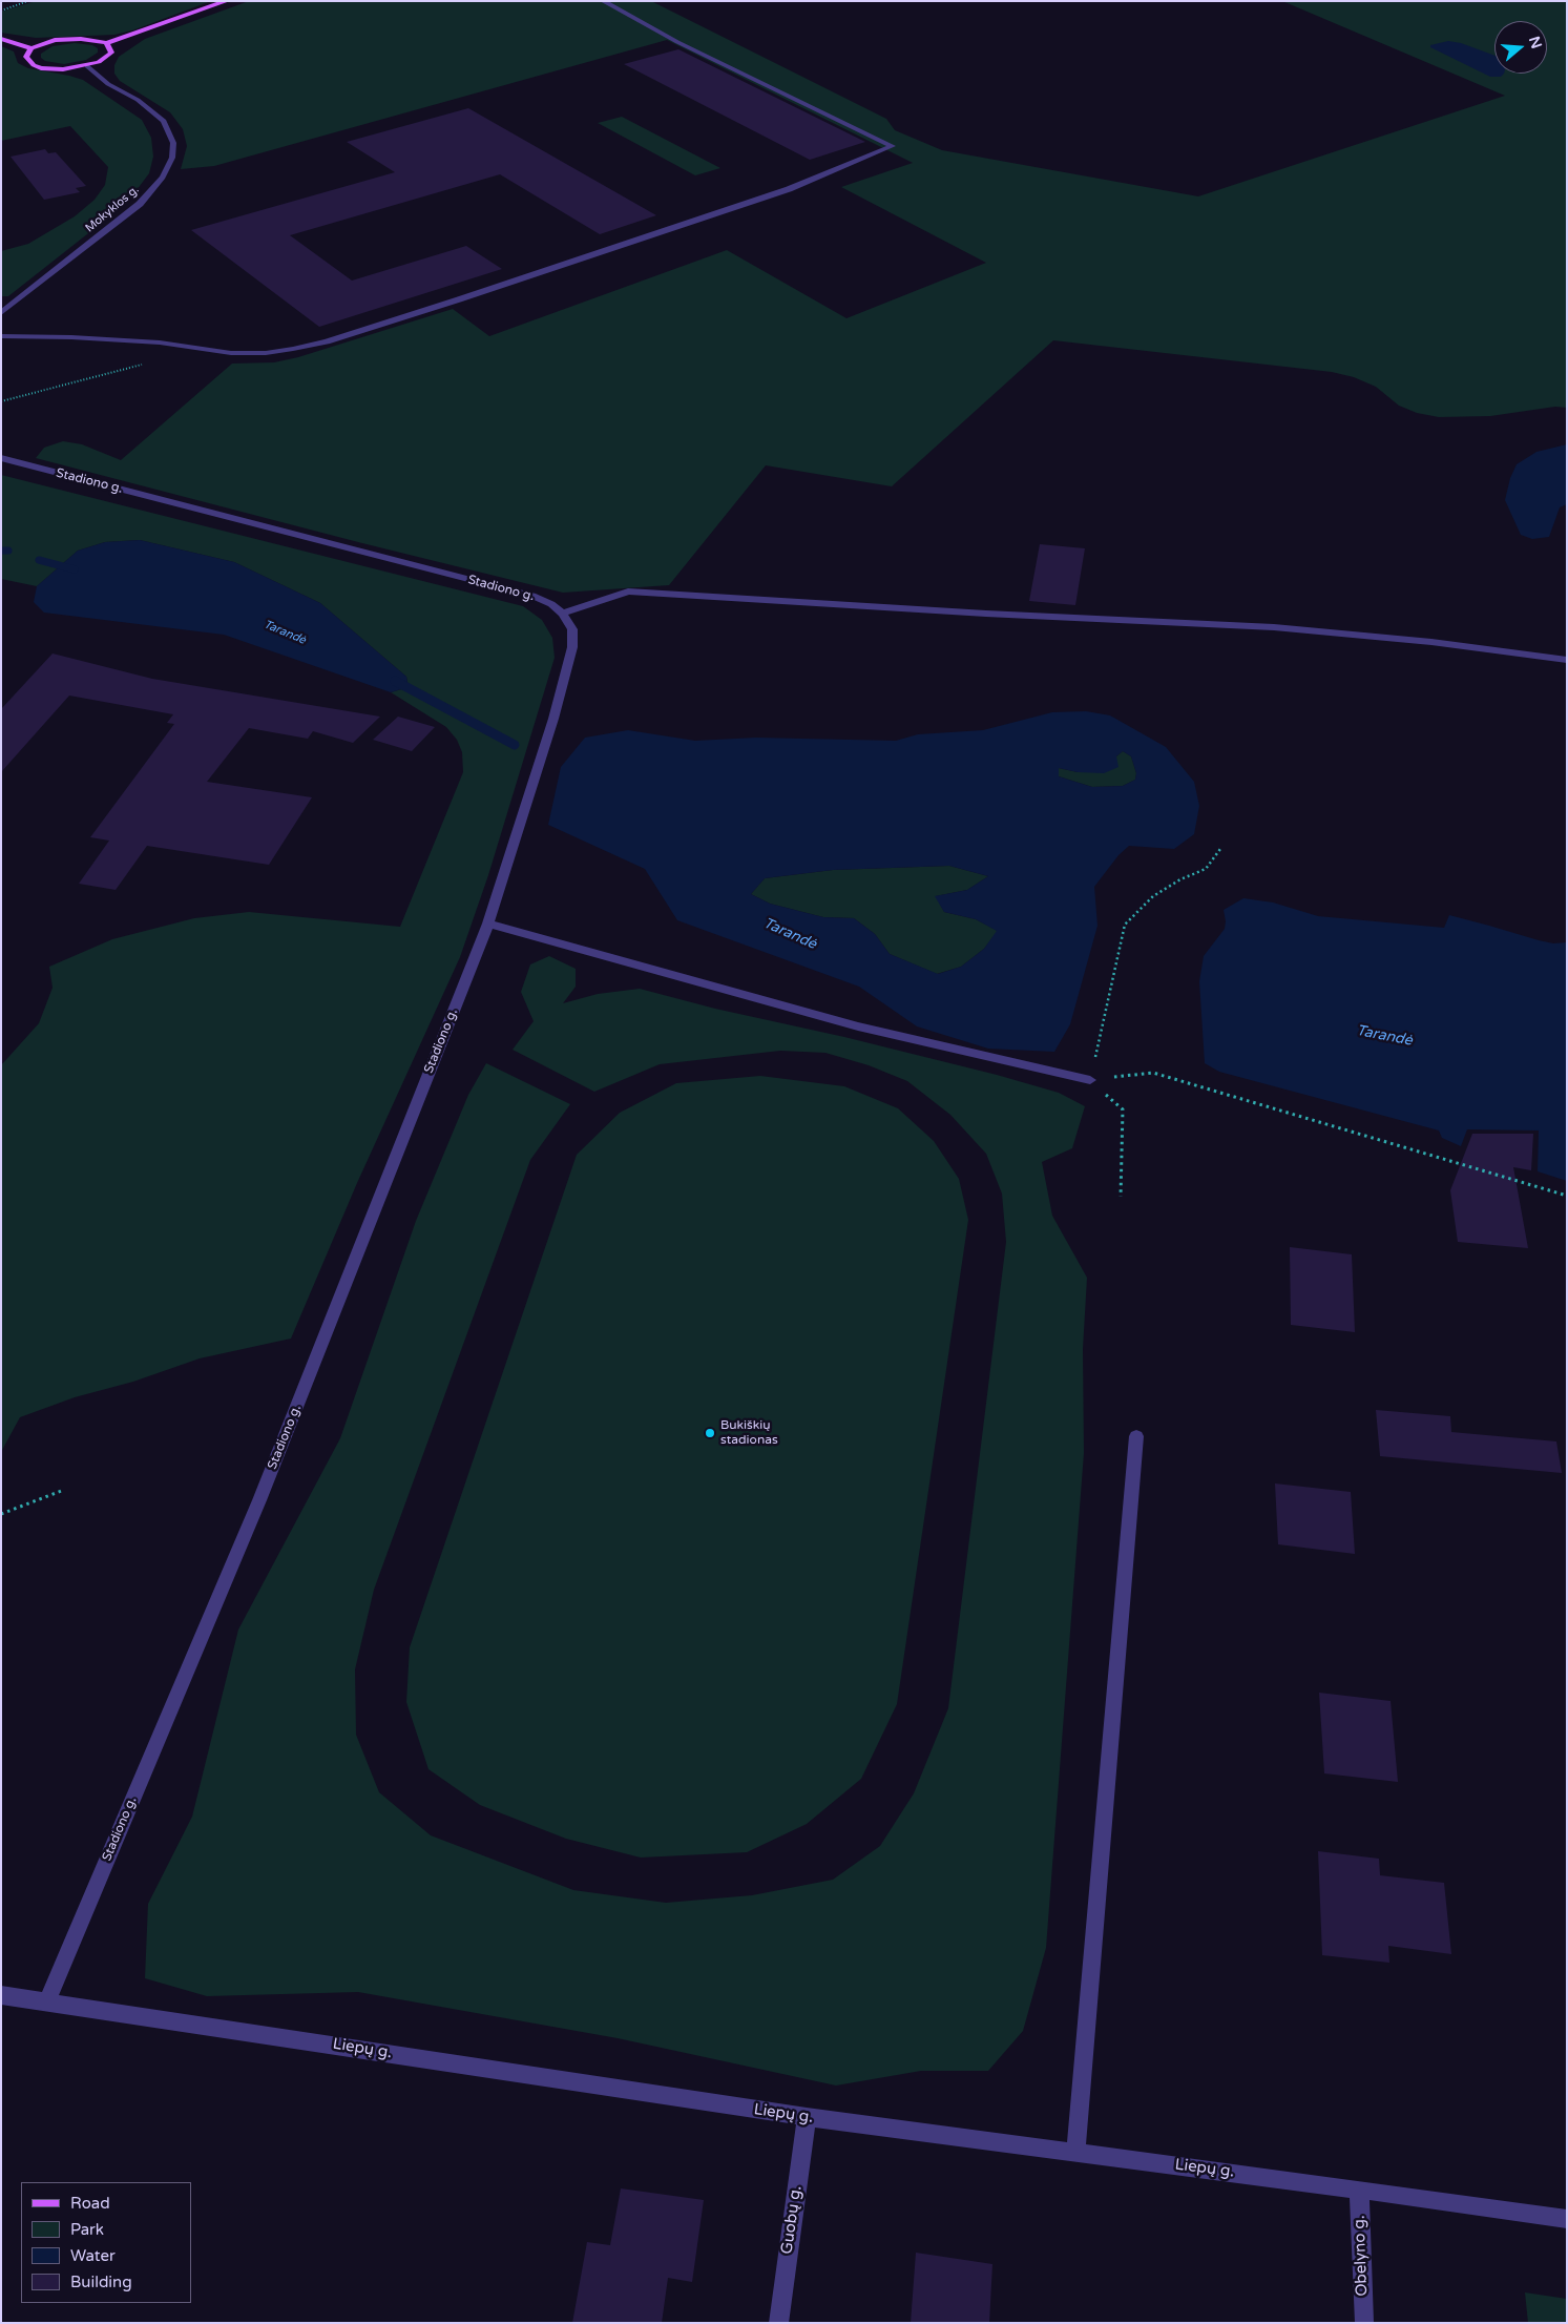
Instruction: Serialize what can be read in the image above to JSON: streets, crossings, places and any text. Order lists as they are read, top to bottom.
{
  "streets": {
    "street": [
      "Mokyklos g.",
      "Stadiono g.",
      "Liepų g.",
      "Guobų g.",
      "Obelyno g."
    ]
  },
  "crossings": [
    ["Stadiono g.", "Liepų g."],
    ["Liepų g.", "Guobų g."],
    ["Liepų g.", "Obelyno g."]
  ],
  "water": ["Tarandė"],
  "places": ["Bukiškių stadionas"],
  "legend": [
    "Road",
    "Park",
    "Water",
    "Building"
  ],
  "north": "right"
}
